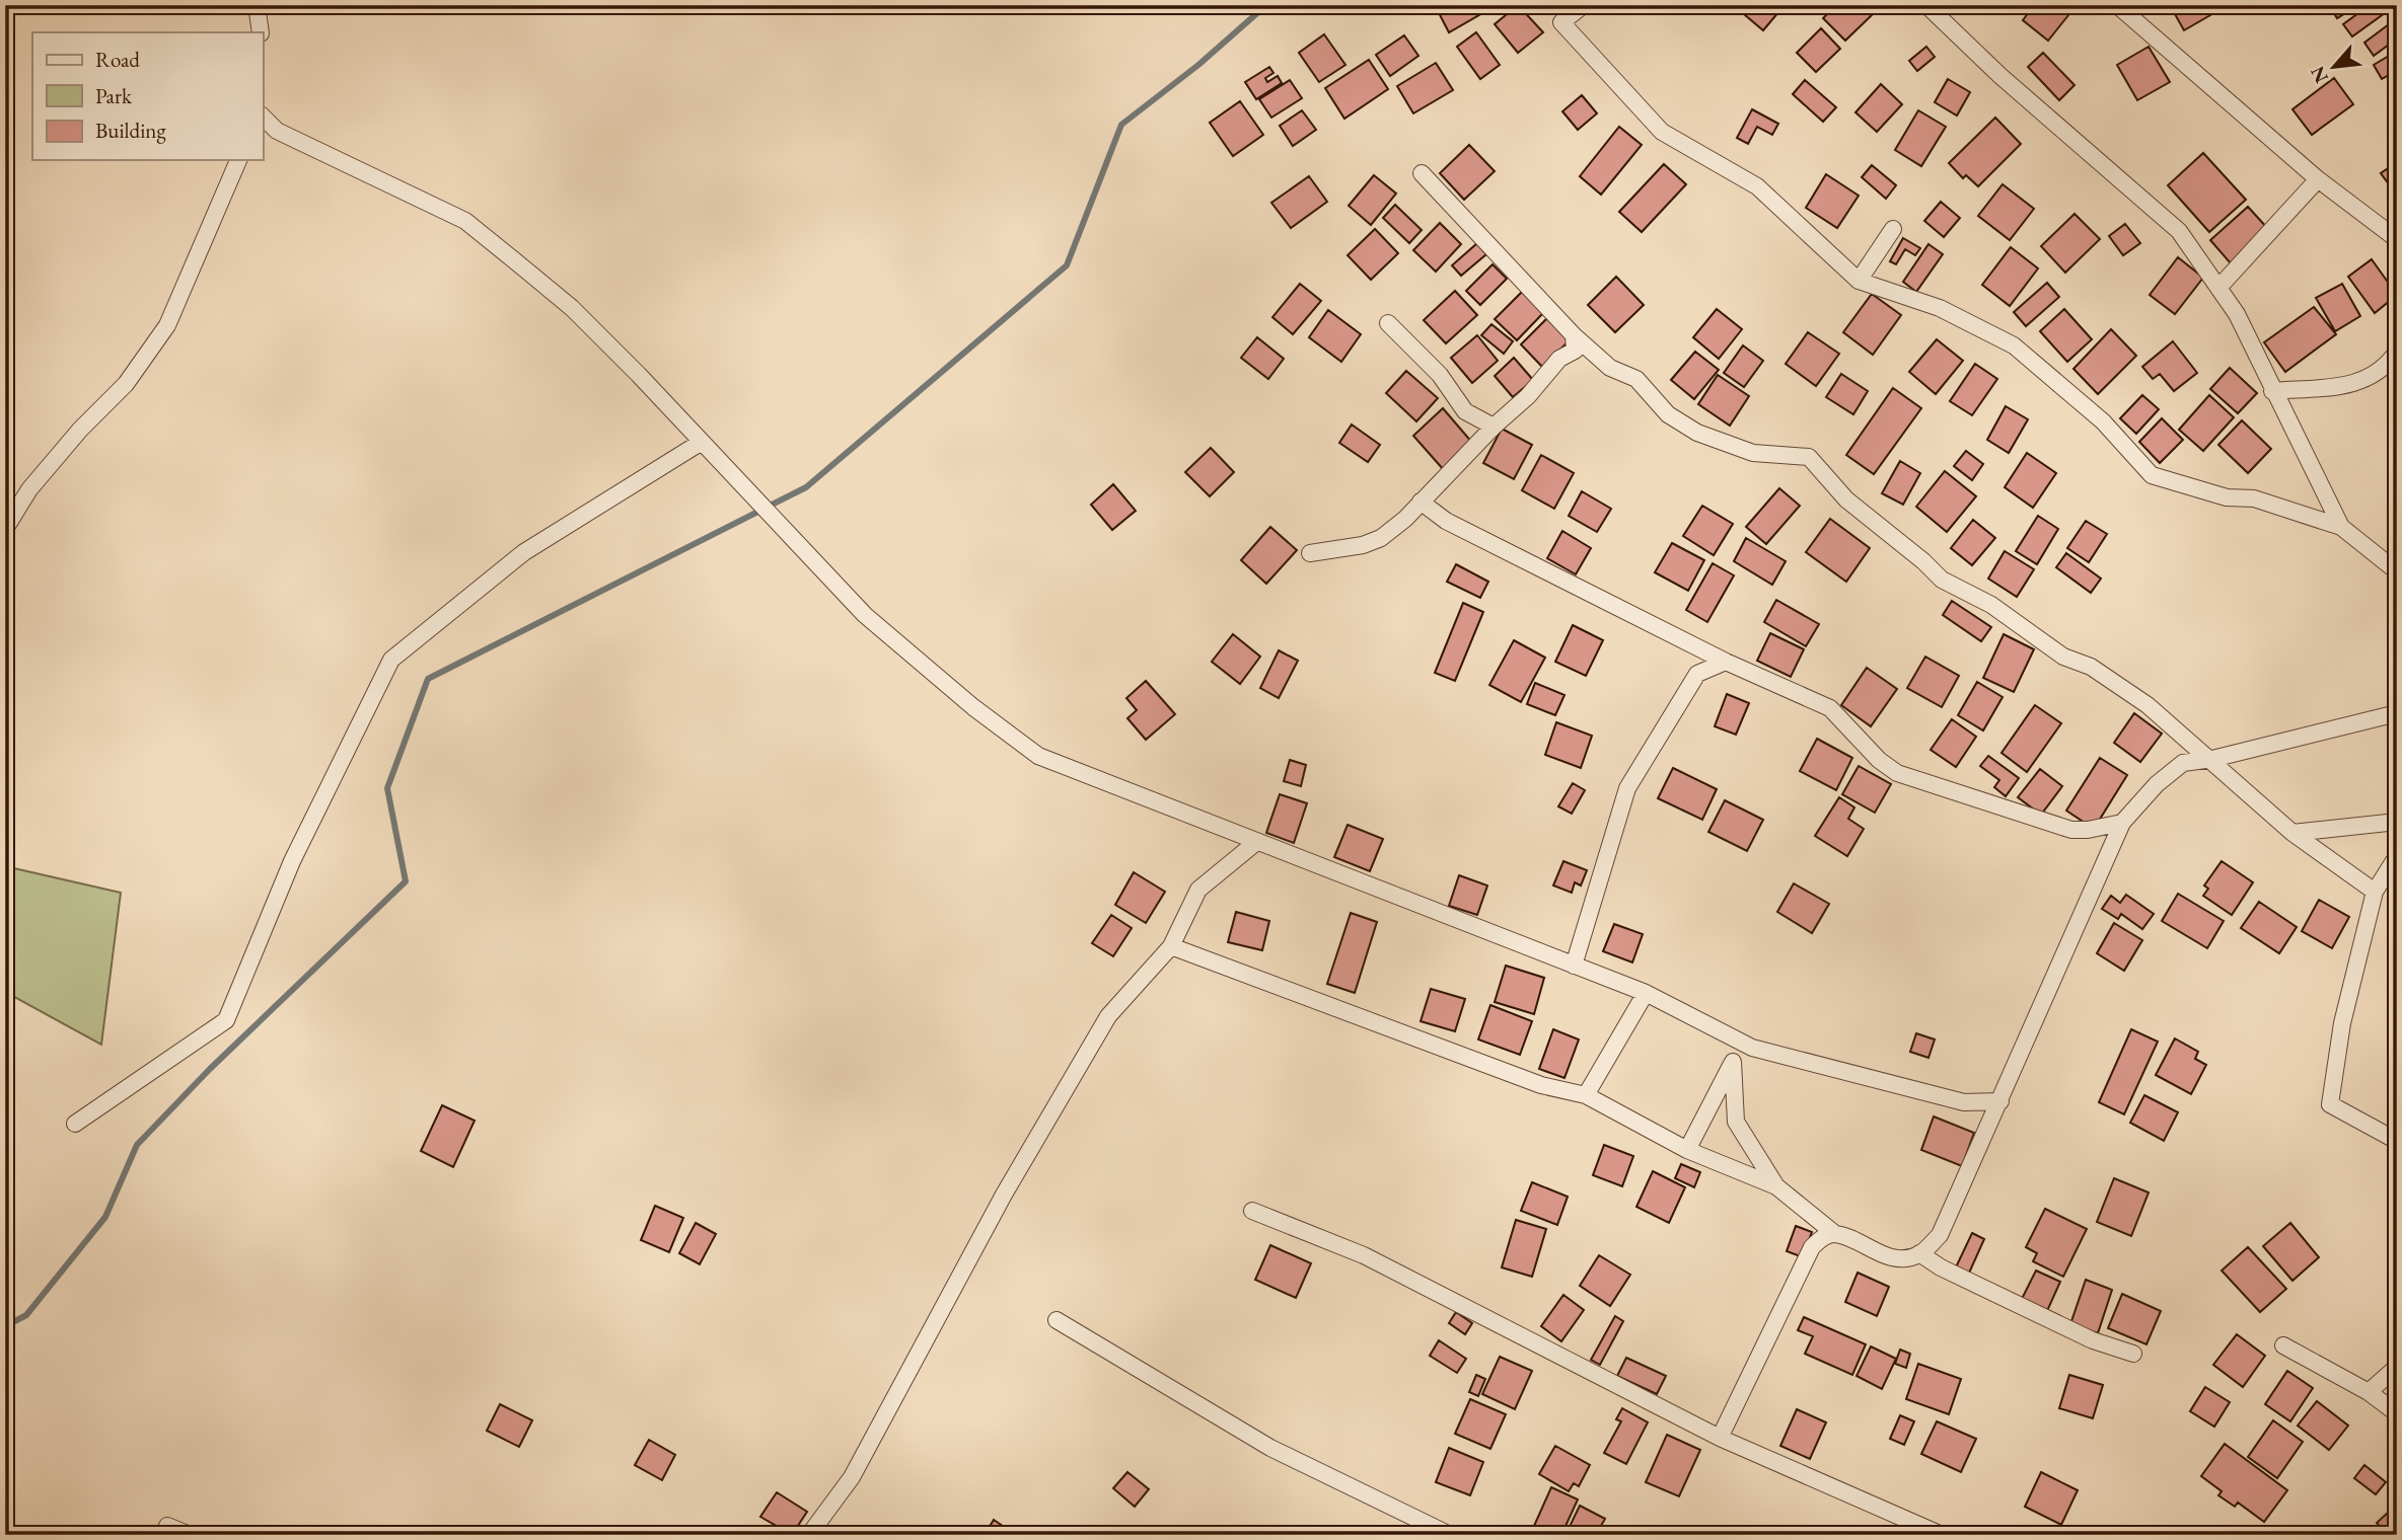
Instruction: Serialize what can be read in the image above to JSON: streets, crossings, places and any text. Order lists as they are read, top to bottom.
{
  "legend": ["Road", "Park", "Building"],
  "north": "bottom left"
}
